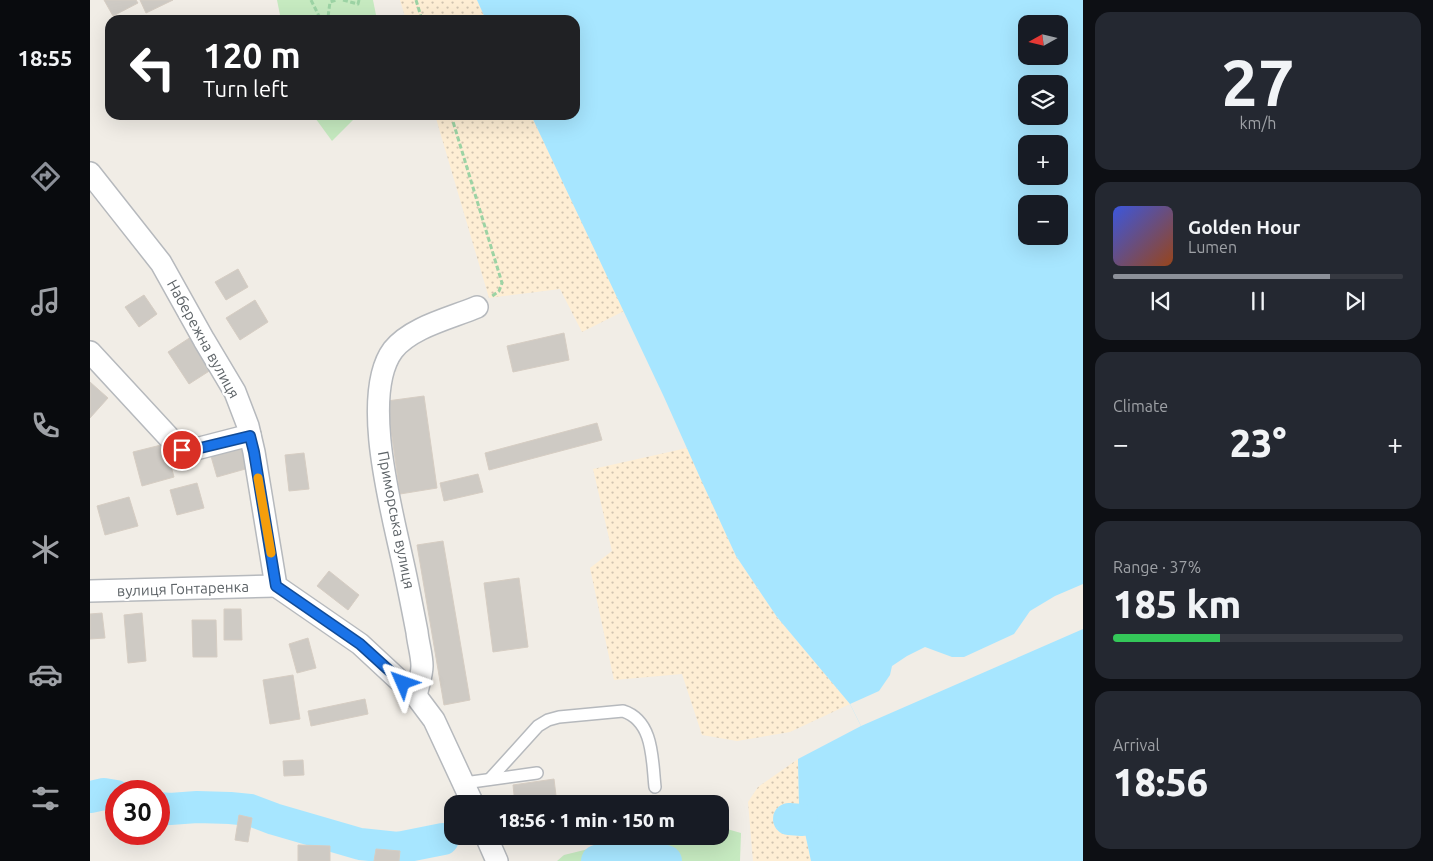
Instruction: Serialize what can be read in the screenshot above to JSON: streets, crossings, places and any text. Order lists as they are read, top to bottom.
{
  "streets": {
    "street": ["Набережна вулиця", "Приморська вулиця", "вулиця Гонтаренка"]
  },
  "crossings": [
    ["Набережна вулиця", "вулиця Гонтаренка"]
  ],
  "north": "left",
  "page": {
    "tabs": "18:55",
    "tile": [
      ["27", "km/h"],
      "Climate",
      ["Range · 37%", "185 km"],
      ["Arrival", "18:56"]
    ],
    "map_buttons": ["+", "−"],
    "turn": ["120 m", "Turn left"],
    "song": ["Golden Hour", "Lumen"],
    "heat": ["−", "23°", "+"],
    "limit": "30",
    "trip": "18:56 · 1 min · 150 m"
  }
}
